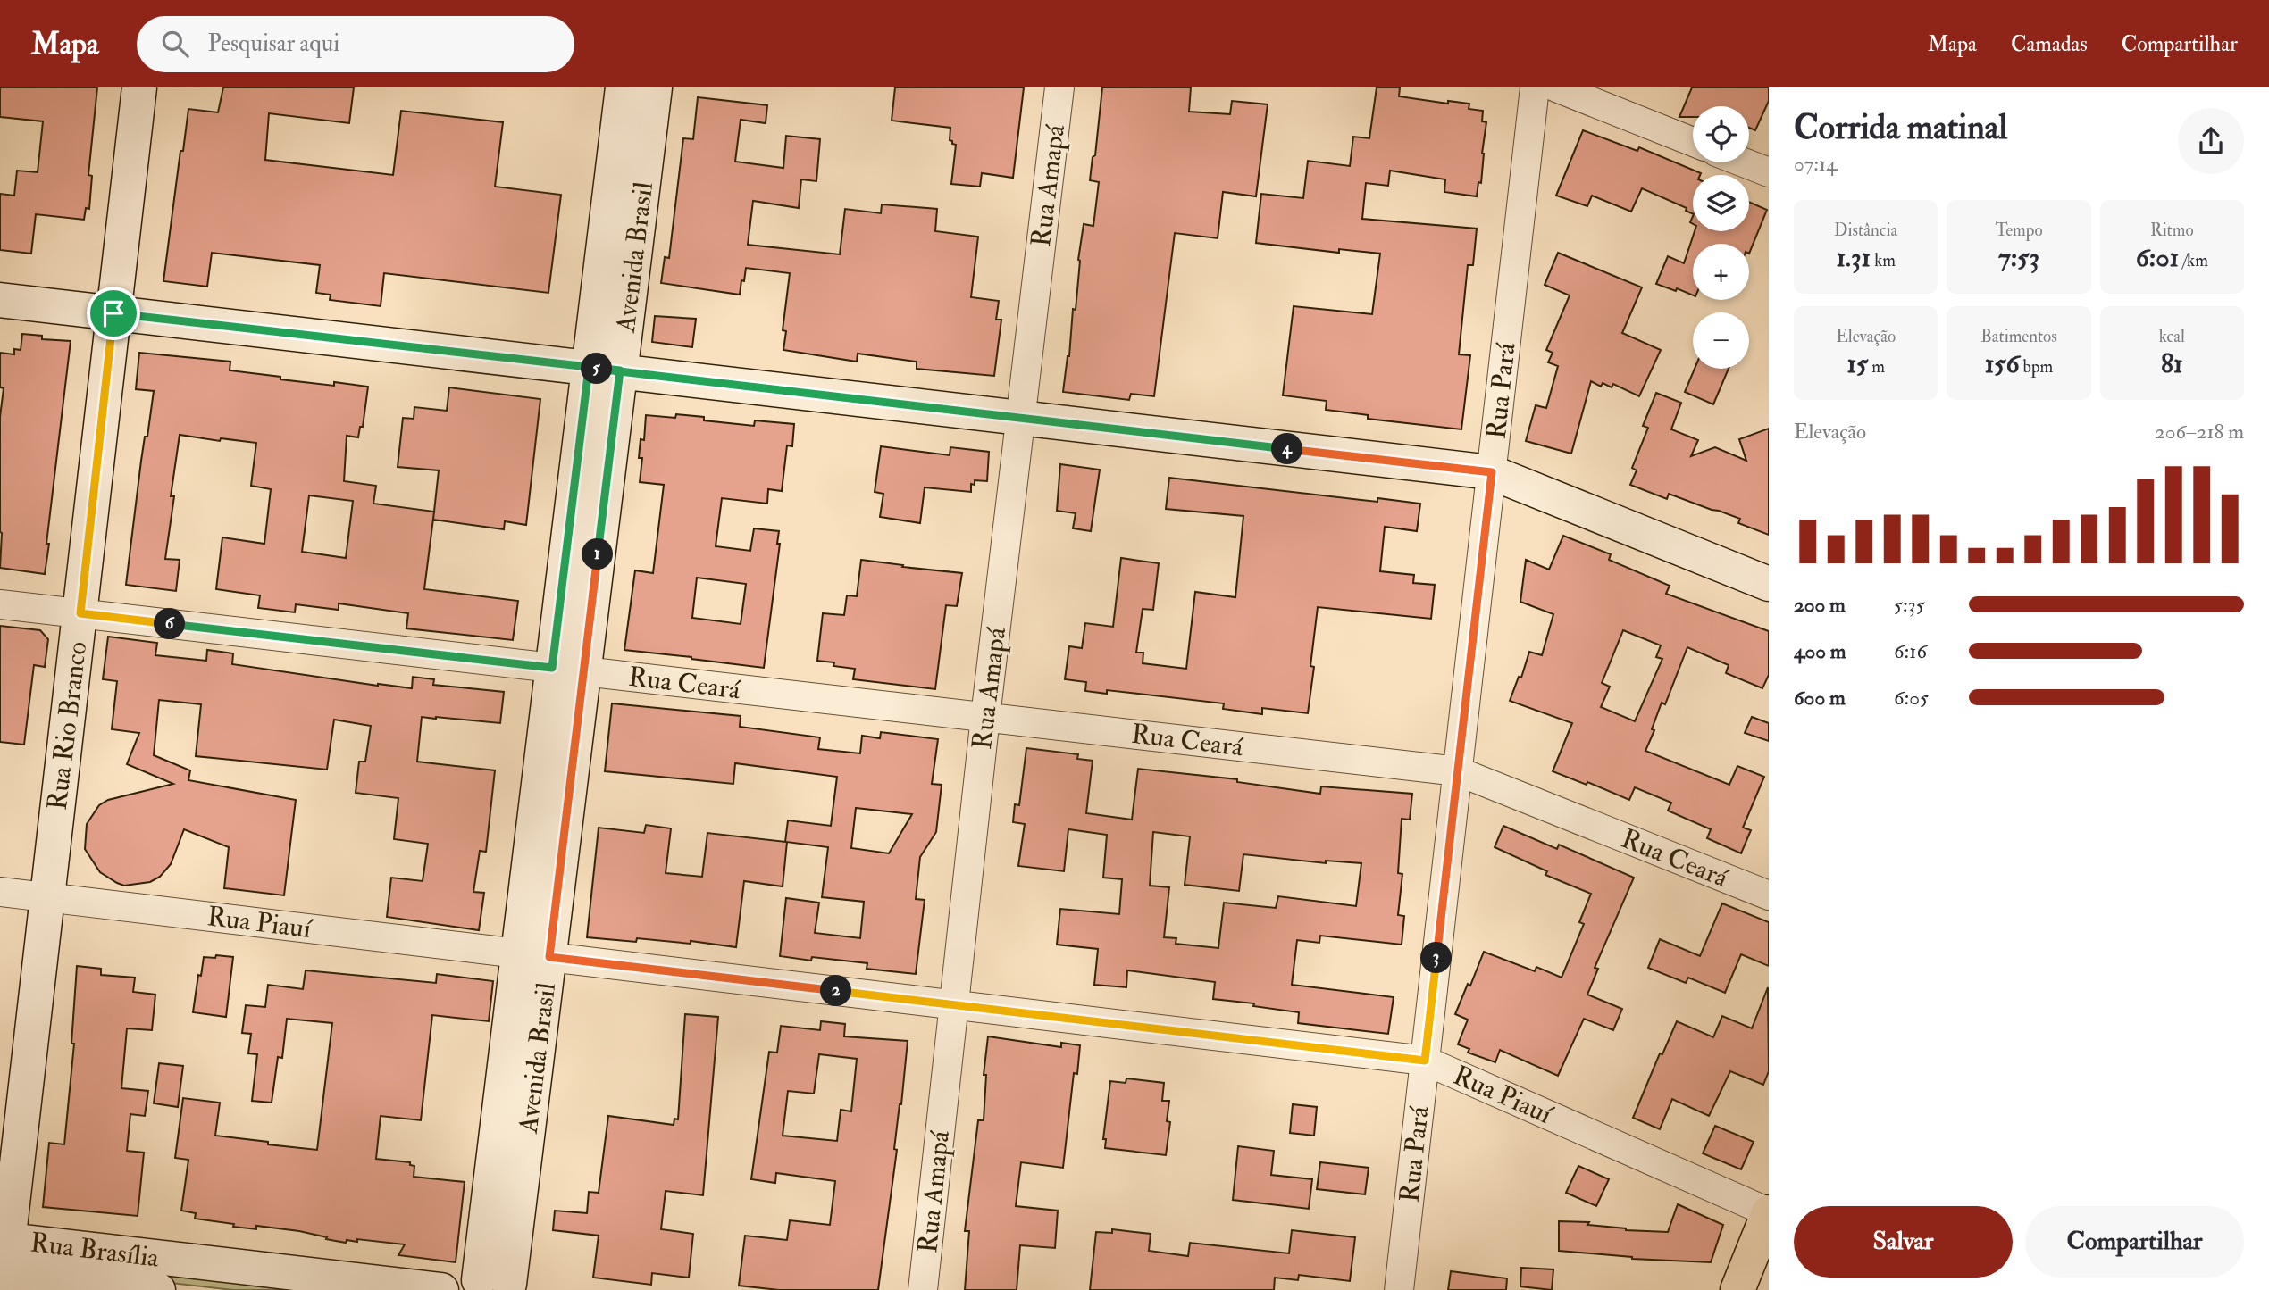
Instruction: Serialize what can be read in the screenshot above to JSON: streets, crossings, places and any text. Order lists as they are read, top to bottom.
{
  "streets": {
    "main road": ["Avenida Brasil", "Rua Rio Branco", "Rua Brasília"],
    "street": [
      "Rua Amapá",
      "Rua Pará",
      "Rua Ceará",
      "Rua Piauí"
    ]
  },
  "crossings": [
    ["Rua Amapá", "Rua Ceará"],
    ["Rua Amapá", "Rua Piauí"],
    ["Avenida Brasil", "Rua Ceará"],
    ["Avenida Brasil", "Rua Piauí"],
    ["Rua Pará", "Rua Ceará"],
    ["Rua Pará", "Rua Piauí"],
    ["Rua Ceará", "Rua Rio Branco"],
    ["Rua Rio Branco", "Rua Piauí"],
    ["Rua Rio Branco", "Rua Brasília"]
  ],
  "page": {
    "header": "Mapa",
    "search": "Pesquisar aqui",
    "nav": ["Mapa", "Camadas", "Compartilhar"],
    "heading": ["Corrida matinal", "07:14"],
    "map_buttons": ["+", "−"],
    "stats": [
      ["Distância", "1.31 km"],
      ["Tempo", "7:53"],
      ["Ritmo", "6:01 /km"],
      ["Elevação", "15 m"],
      ["Batimentos", "156 bpm"],
      ["kcal", "81"]
    ],
    "pins": [
      "5",
      "4",
      "1",
      "6",
      "3",
      "2"
    ],
    "chart": ["Elevação", "206–218 m"],
    "list": [
      {
        "name": "200 m",
        "note": "5:35"
      },
      {
        "name": "400 m",
        "note": "6:16"
      },
      {
        "name": "600 m",
        "note": "6:05"
      }
    ],
    "buttons": ["Salvar", "Compartilhar"]
  }
}
